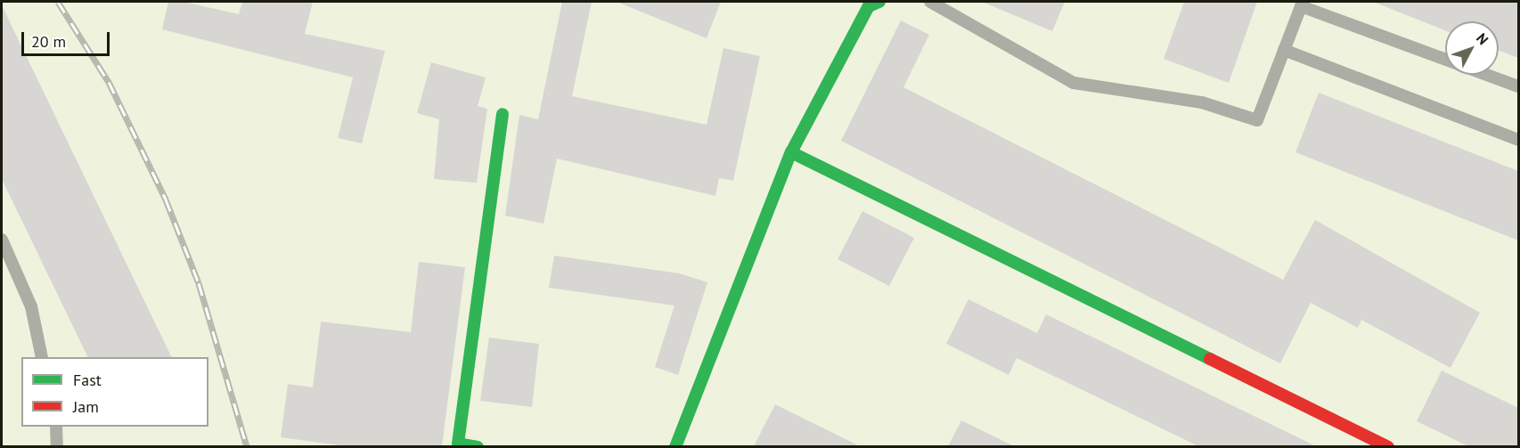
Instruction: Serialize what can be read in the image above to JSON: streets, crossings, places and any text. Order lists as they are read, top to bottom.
{
  "legend": ["Fast", "Jam"],
  "scale_bar": "20 m",
  "north": "top right"
}
